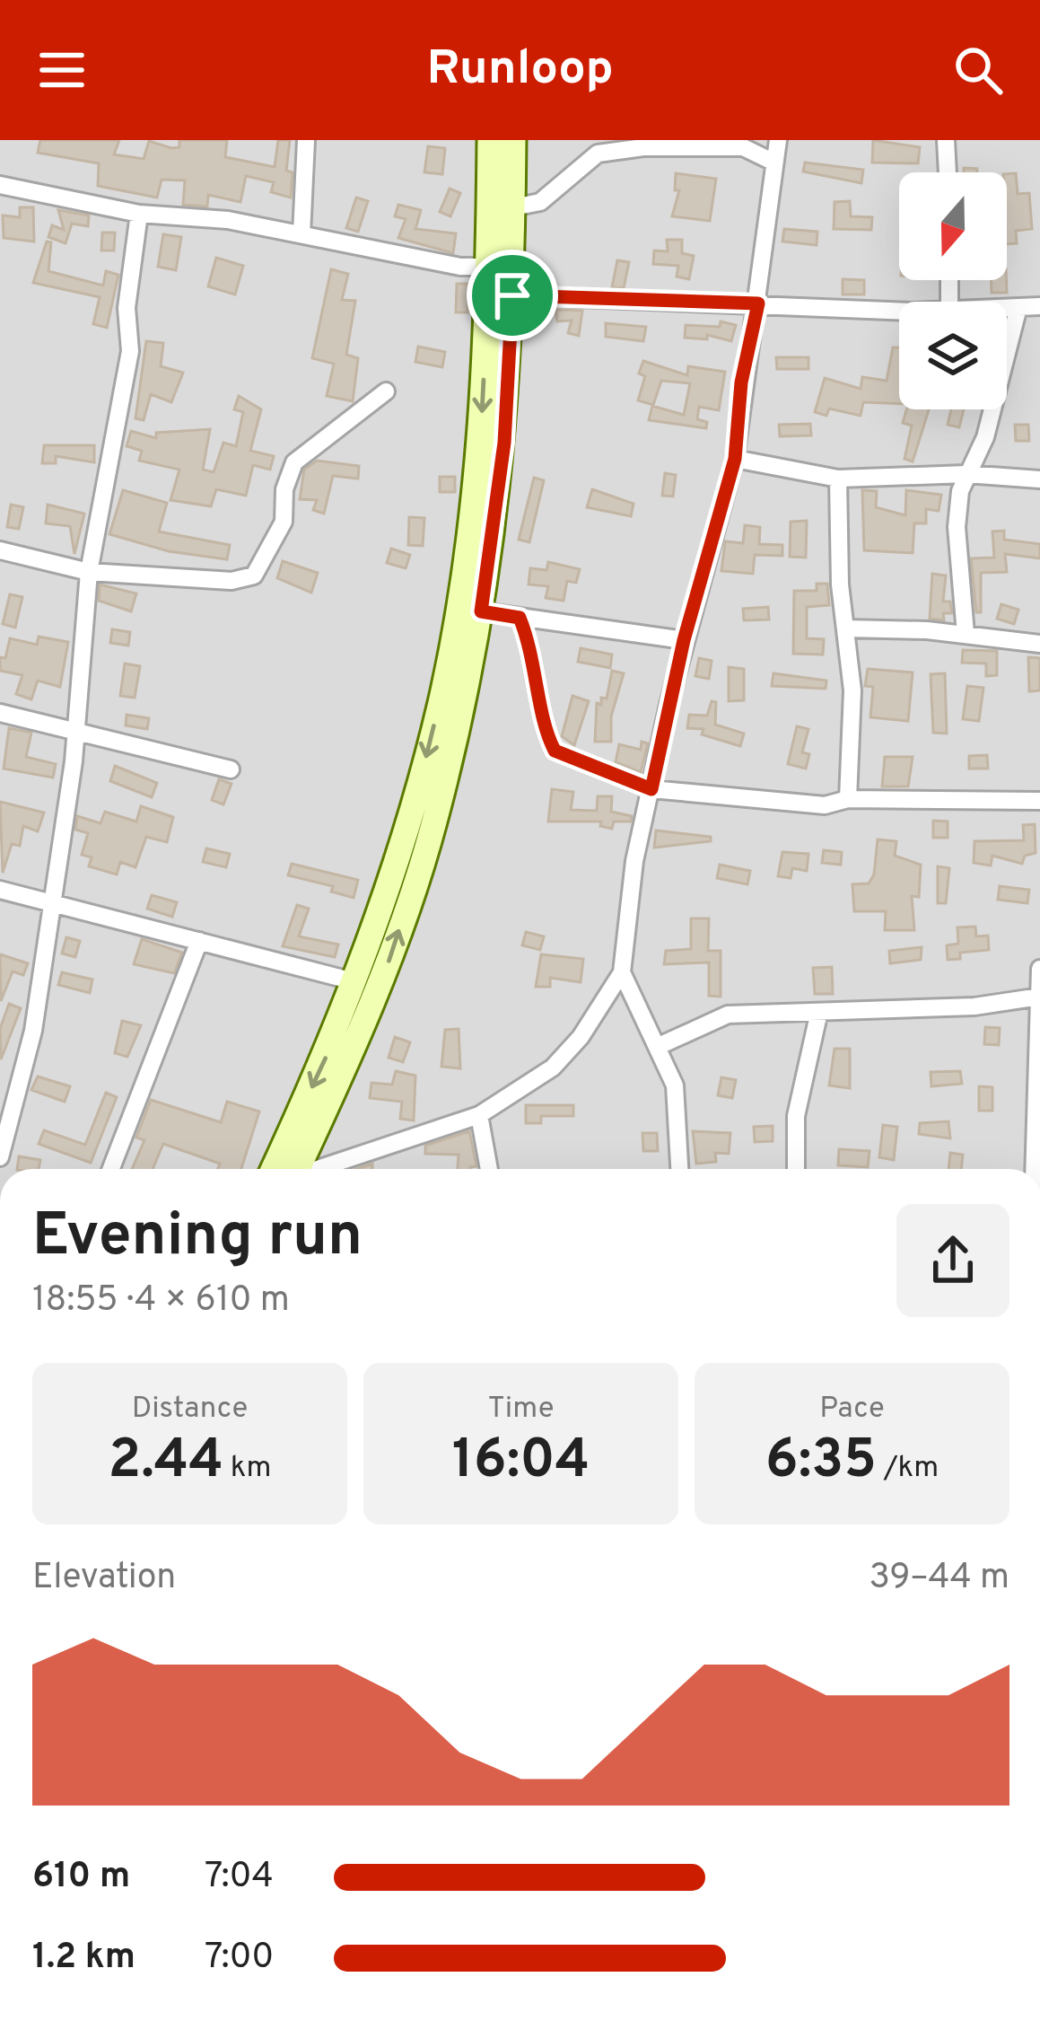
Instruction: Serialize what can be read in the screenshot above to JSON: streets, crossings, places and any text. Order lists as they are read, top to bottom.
{
  "north": "bottom",
  "page": {
    "header": "Runloop",
    "heading": ["Evening run", "18:55 · 4 × 610 m"],
    "stats": [
      ["Distance", "2.44 km"],
      ["Time", "16:04"],
      ["Pace", "6:35 /km"]
    ],
    "chart": ["Elevation", "39–44 m"],
    "list": [
      {
        "name": "610 m",
        "note": "7:04"
      },
      {
        "name": "1.2 km",
        "note": "7:00"
      }
    ]
  }
}
